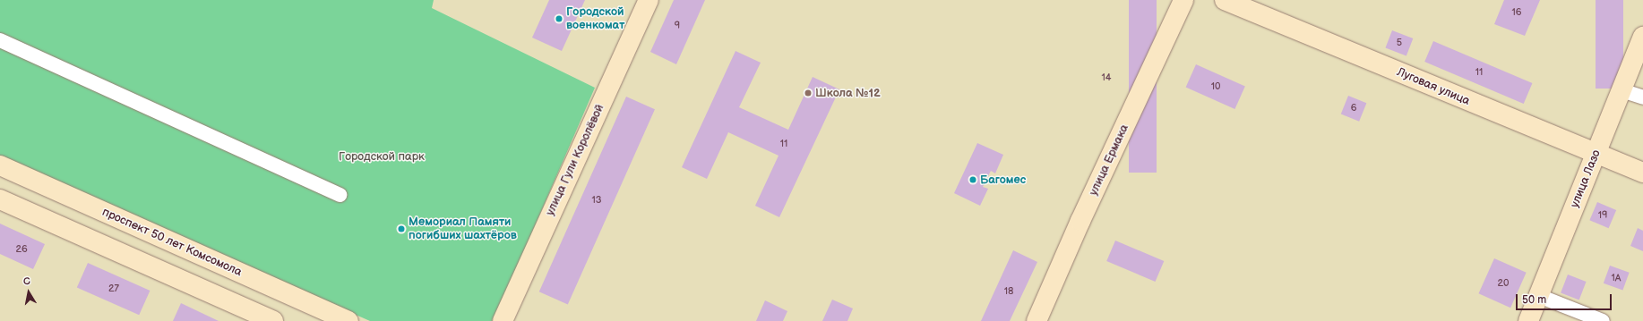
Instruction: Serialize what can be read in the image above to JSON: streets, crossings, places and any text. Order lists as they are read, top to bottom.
{
  "streets": {
    "street": [
      "Луговая улица",
      "улица Гули Королёвой",
      "улица Ермака",
      "улица Лазо",
      "проспект 50 лет Комсомола"
    ]
  },
  "crossings": [
    ["Луговая улица", "улица Лазо"]
  ],
  "parks": ["Городской парк"],
  "places": [
    "Городской военкомат",
    "Школа №12",
    "Багомес",
    "Мемориал Памяти погибших шахтёров"
  ],
  "house_numbers": [
    "16",
    "9",
    "5",
    "11",
    "14",
    "10",
    "6",
    "11",
    "13",
    "19",
    "26",
    "1А",
    "20",
    "27",
    "18"
  ],
  "scale_bar": "50 m",
  "north": "top"
}
